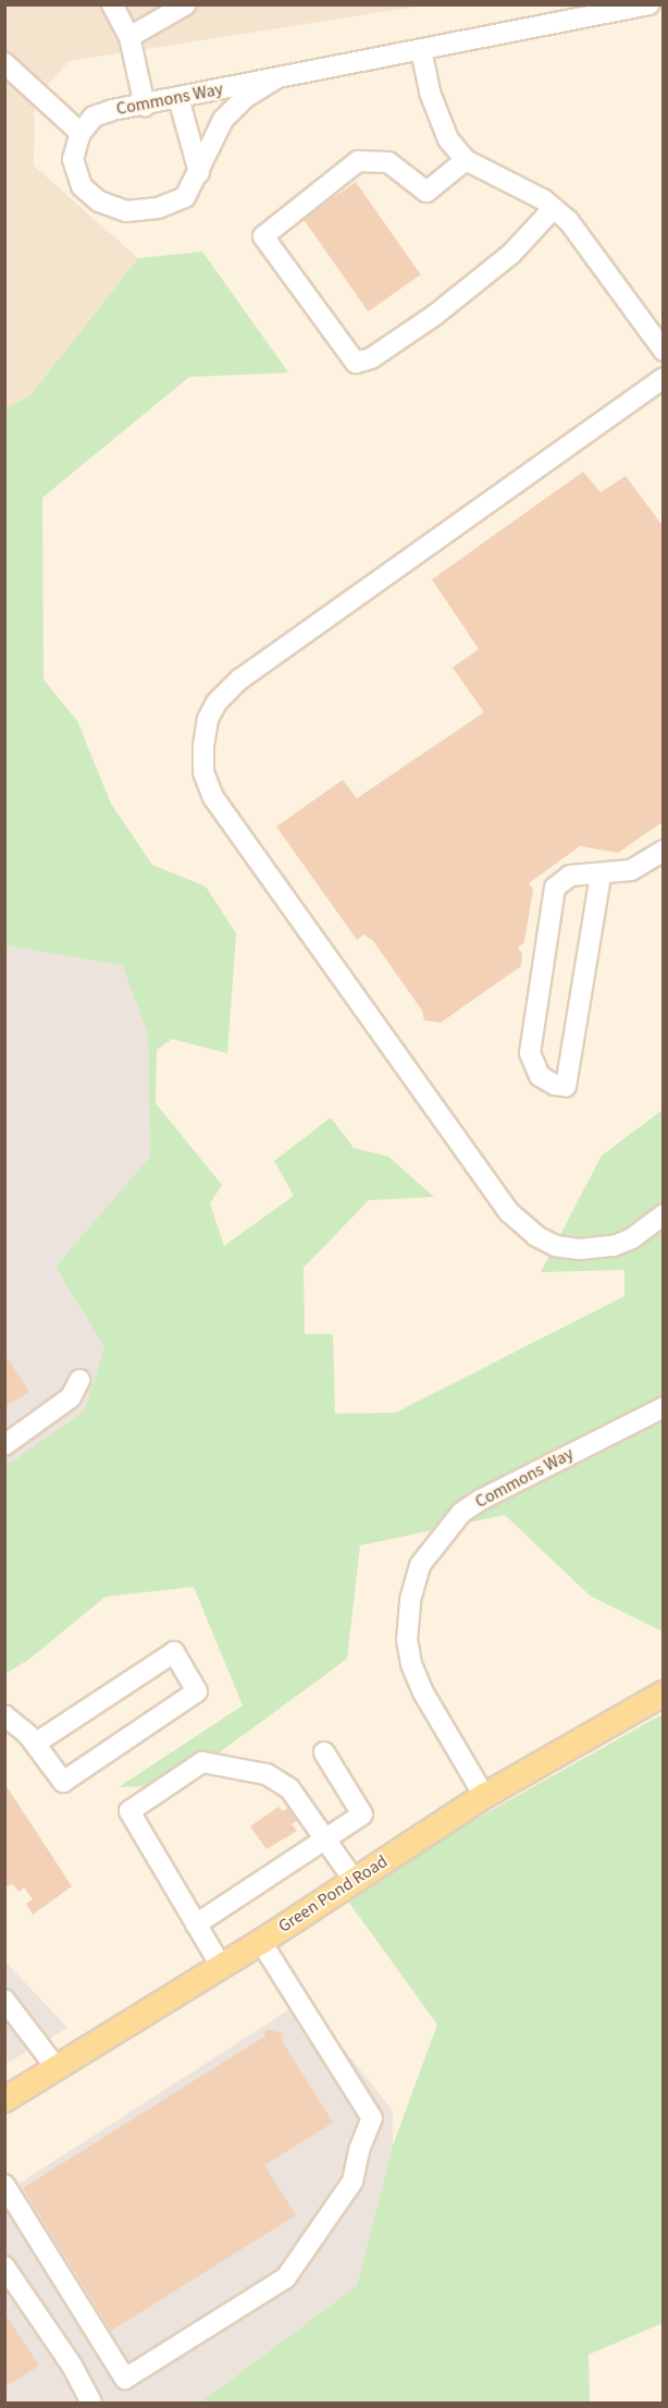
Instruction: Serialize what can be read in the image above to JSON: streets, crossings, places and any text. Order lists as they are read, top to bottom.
{
  "streets": {
    "main road": ["Green Pond Road"],
    "street": ["Commons Way"]
  },
  "crossings": [
    ["Commons Way", "Green Pond Road"]
  ]
}
